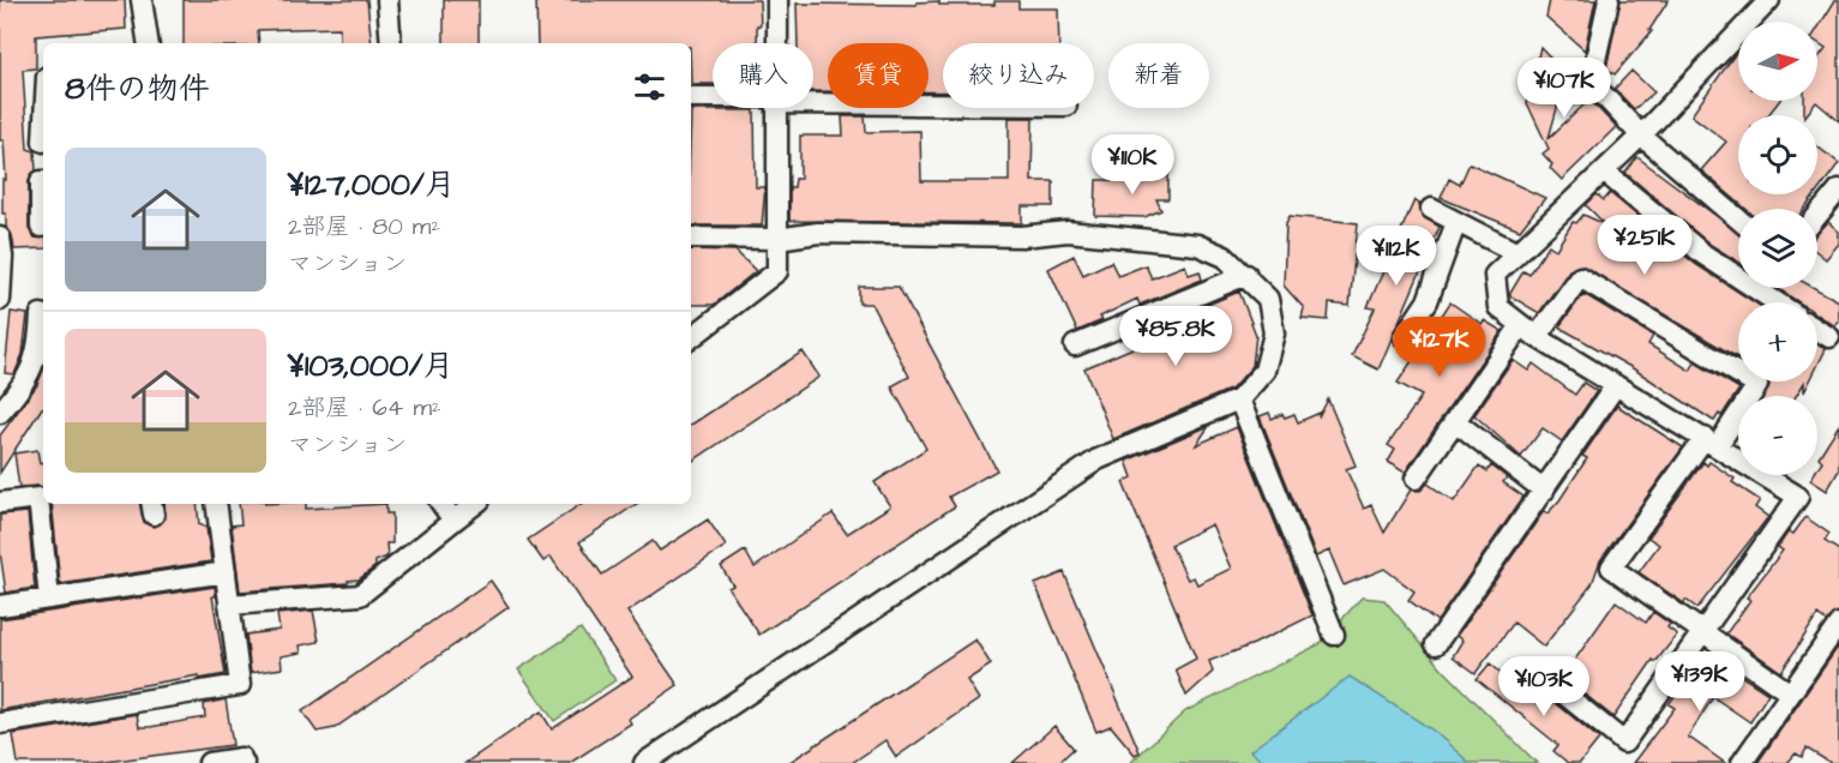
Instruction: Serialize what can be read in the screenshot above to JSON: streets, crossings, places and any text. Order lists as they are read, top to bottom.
{
  "north": "right",
  "page": {
    "map_buttons": ["+", "−"],
    "chip": [
      "購入",
      "賃貸",
      "絞り込み",
      "新着"
    ],
    "heading": "8件の物件",
    "price": [
      "¥107K",
      "¥110K",
      "¥251K",
      "¥112K",
      "¥85.8K",
      "¥127K",
      "¥139K",
      "¥103K"
    ],
    "list": [
      {
        "name": "¥127,000/月",
        "note": "2部屋 · 80 m² · マンション"
      },
      {
        "name": "¥103,000/月",
        "note": "2部屋 · 64 m² · マンション"
      }
    ]
  }
}
